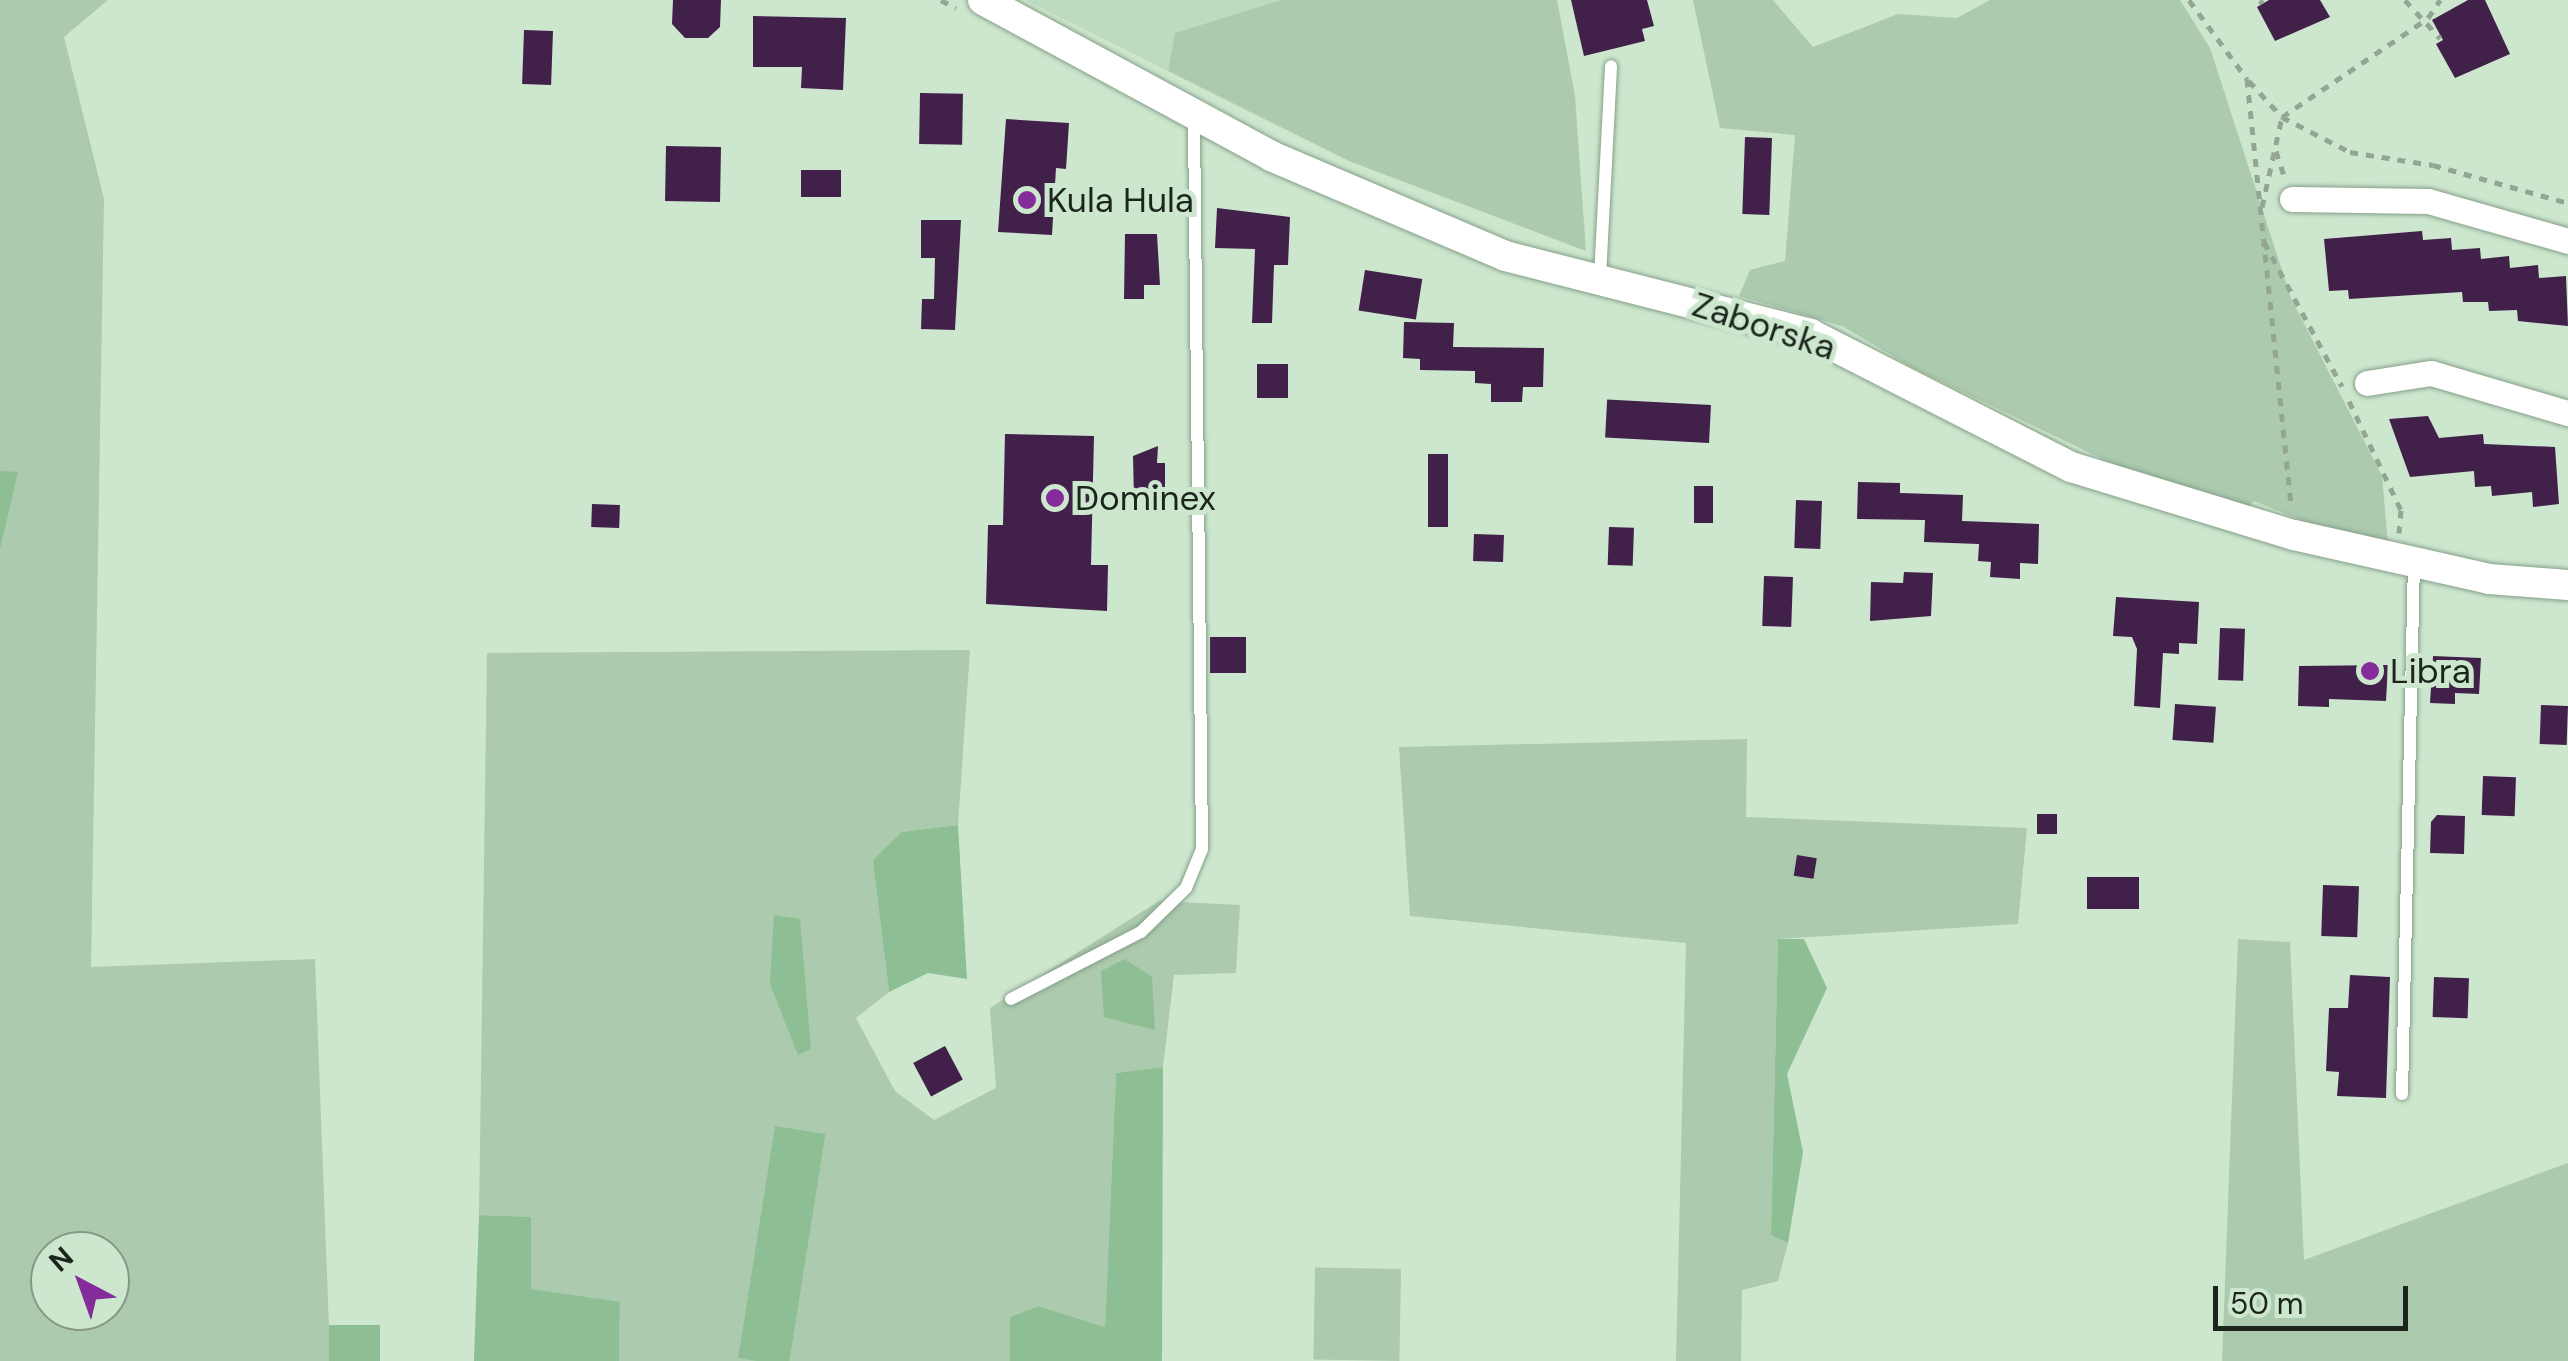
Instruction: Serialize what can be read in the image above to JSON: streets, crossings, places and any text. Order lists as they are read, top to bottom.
{
  "streets": {
    "street": ["Zaborska"]
  },
  "places": ["Kula Hula", "Dominex", "Libra"],
  "scale_bar": "50 m",
  "north": "top left"
}
